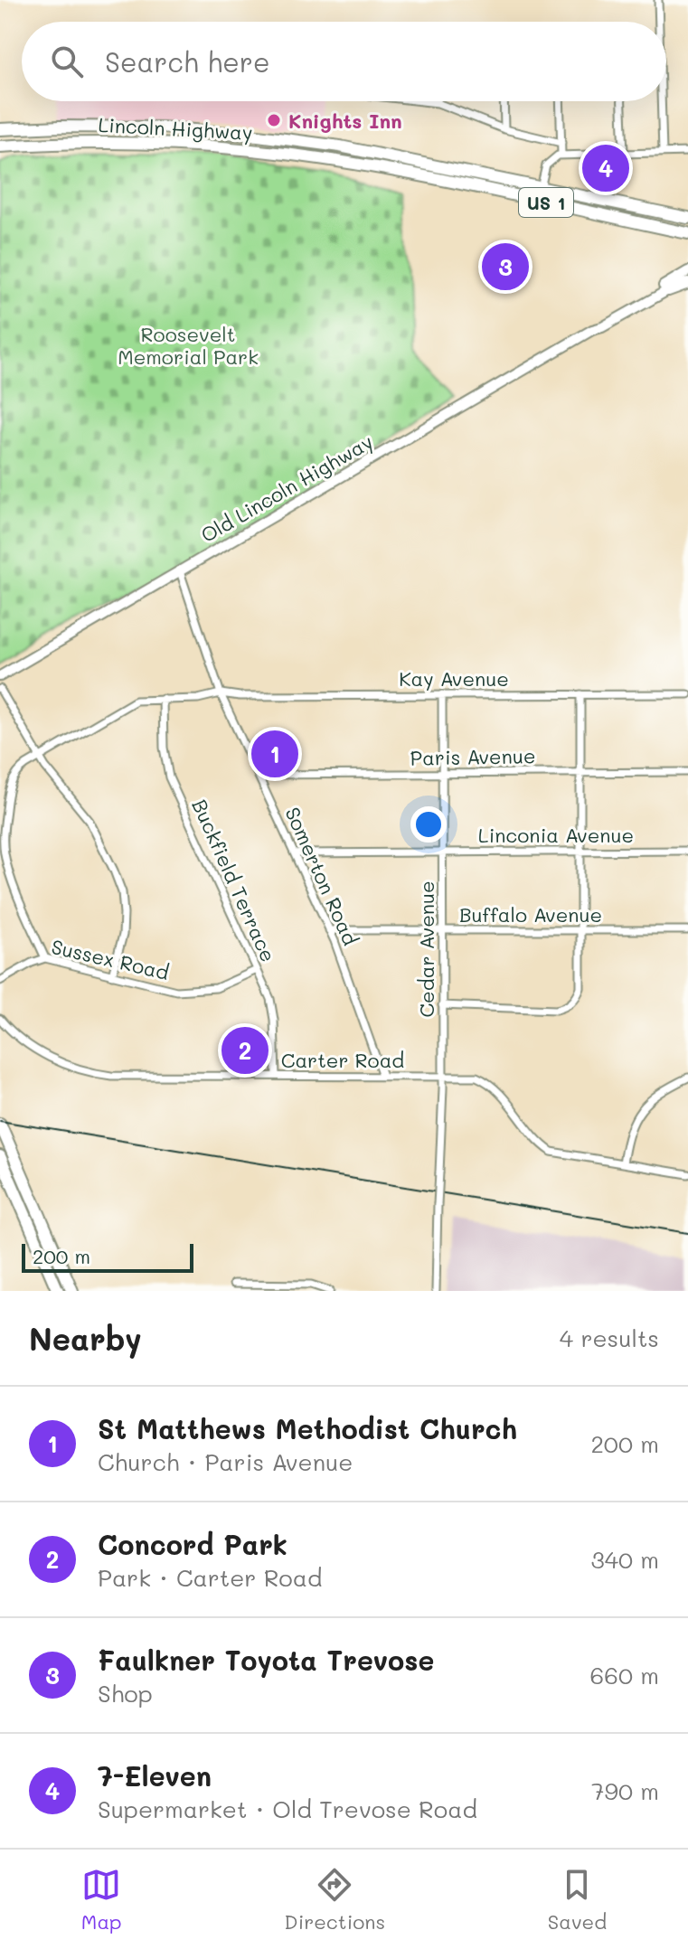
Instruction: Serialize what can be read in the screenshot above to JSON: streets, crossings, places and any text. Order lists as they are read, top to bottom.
{
  "streets": {
    "highway": ["Lincoln Highway", "US 1"],
    "main road": ["Old Lincoln Highway"],
    "street": [
      "Kay Avenue",
      "Paris Avenue",
      "Linconia Avenue",
      "Somerton Road",
      "Buckfield Terrace",
      "Buffalo Avenue",
      "Cedar Avenue",
      "Sussex Road",
      "Carter Road"
    ]
  },
  "crossings": [
    ["Old Lincoln Highway", "Somerton Road"],
    ["Kay Avenue", "Somerton Road"],
    ["Kay Avenue", "Buckfield Terrace"],
    ["Kay Avenue", "Cedar Avenue"],
    ["Kay Avenue", "Sussex Road"],
    ["Paris Avenue", "Somerton Road"],
    ["Paris Avenue", "Cedar Avenue"],
    ["Linconia Avenue", "Somerton Road"],
    ["Linconia Avenue", "Cedar Avenue"],
    ["Somerton Road", "Buffalo Avenue"],
    ["Somerton Road", "Carter Road"],
    ["Buckfield Terrace", "Sussex Road"],
    ["Buckfield Terrace", "Carter Road"],
    ["Buffalo Avenue", "Cedar Avenue"],
    ["Cedar Avenue", "Carter Road"]
  ],
  "parks": ["Roosevelt Memorial Park"],
  "places": ["Knights Inn"],
  "scale_bar": "200 m",
  "page": {
    "search": "Search here",
    "pins": [
      "4",
      "3",
      "1",
      "2"
    ],
    "scale": "200 m",
    "heading": ["Nearby", "4 results"],
    "list": [
      {
        "mark": "1",
        "name": "St Matthews Methodist Church",
        "note": "Church · Paris Avenue",
        "value": "200 m"
      },
      {
        "mark": "2",
        "name": "Concord Park",
        "note": "Park · Carter Road",
        "value": "340 m"
      },
      {
        "mark": "3",
        "name": "Faulkner Toyota Trevose",
        "note": "Shop",
        "value": "660 m"
      },
      {
        "mark": "4",
        "name": "7-Eleven",
        "note": "Supermarket · Old Trevose Road",
        "value": "790 m"
      }
    ],
    "nav": ["Map", "Directions", "Saved"]
  }
}
